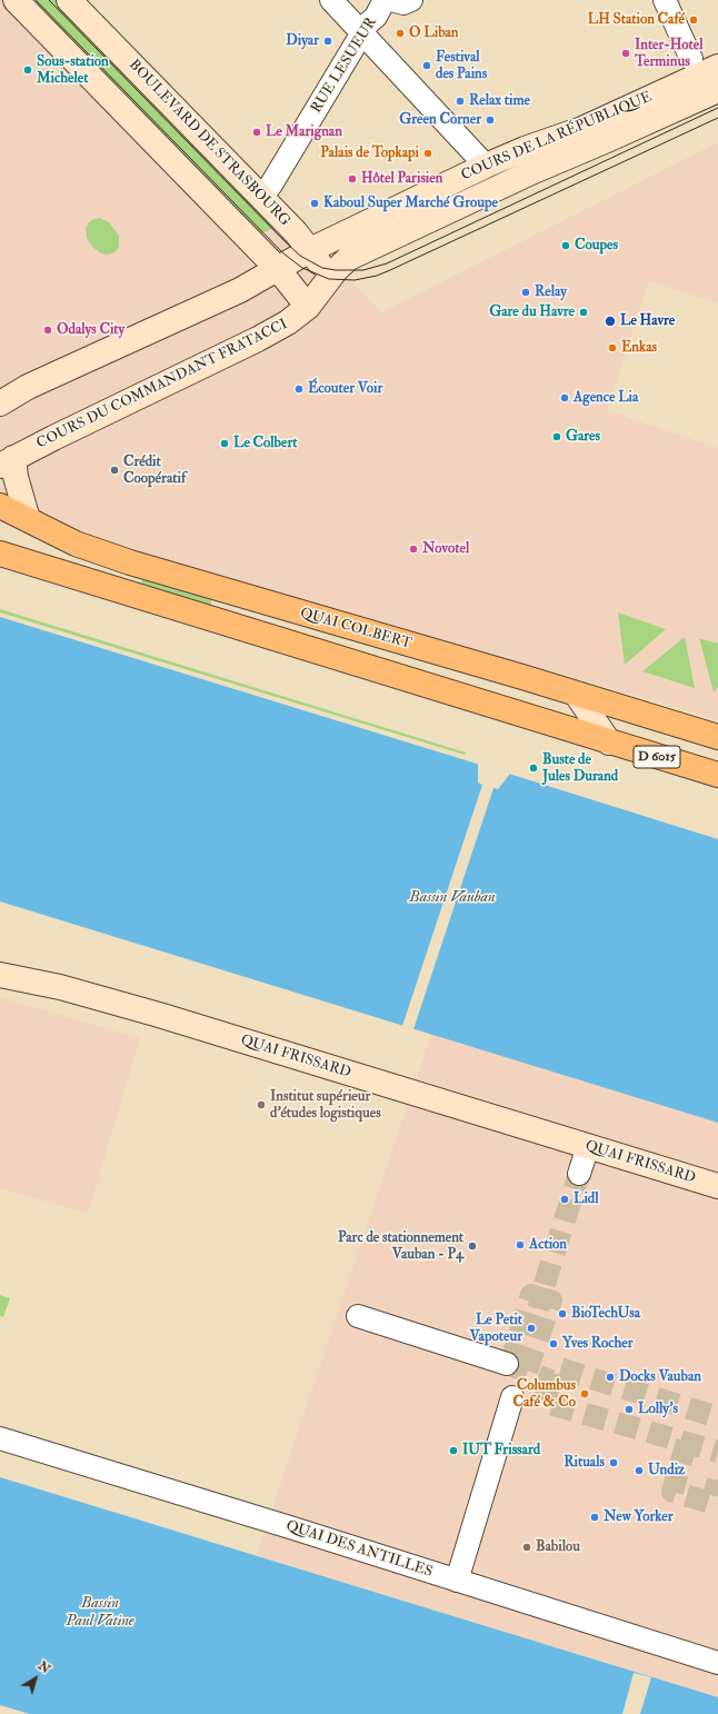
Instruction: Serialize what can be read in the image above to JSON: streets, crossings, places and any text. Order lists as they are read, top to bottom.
{
  "streets": {
    "main road": [
      "COURS DE LA RÉPUBLIQUE",
      "BOULEVARD DE STRASBOURG",
      "COURS DU COMMANDANT FRATACCI",
      "QUAI COLBERT",
      "D 6015",
      "QUAI FRISSARD"
    ],
    "street": ["RUE LESUEUR", "QUAI DES ANTILLES"]
  },
  "crossings": [
    ["RUE LESUEUR", "BOULEVARD DE STRASBOURG"],
    ["COURS DE LA RÉPUBLIQUE", "BOULEVARD DE STRASBOURG"],
    ["COURS DE LA RÉPUBLIQUE", "COURS DU COMMANDANT FRATACCI"]
  ],
  "water": ["Bassin Vauban", "Bassin Paul Vatine"],
  "places": [
    "LH Station Café",
    "O Liban",
    "Diyar",
    "Inter-Hotel Terminus",
    "Festival des Pains",
    "Sous-station Michelet",
    "Relax time",
    "Green Corner",
    "Le Marignan",
    "Palais de Topkapi",
    "Hôtel Parisien",
    "Kaboul Super Marché Groupe",
    "Coupes",
    "Relay",
    "Gare du Havre",
    "Le Havre",
    "Odalys City",
    "Enkas",
    "Écouter Voir",
    "Agence Lia",
    "Gares",
    "Le Colbert",
    "Crédit Coopératif",
    "Novotel",
    "Buste de Jules Durand",
    "Institut supérieur d'études logistiques",
    "Lidl",
    "Action",
    "Parc de stationnement Vauban - P4",
    "BioTechUsa",
    "Le Petit Vapoteur",
    "Yves Rocher",
    "Docks Vauban",
    "Columbus Café & Co",
    "Lolly's",
    "IUT Frissard",
    "Rituals",
    "Undiz",
    "New Yorker",
    "Babilou"
  ],
  "north": "top right"
}
